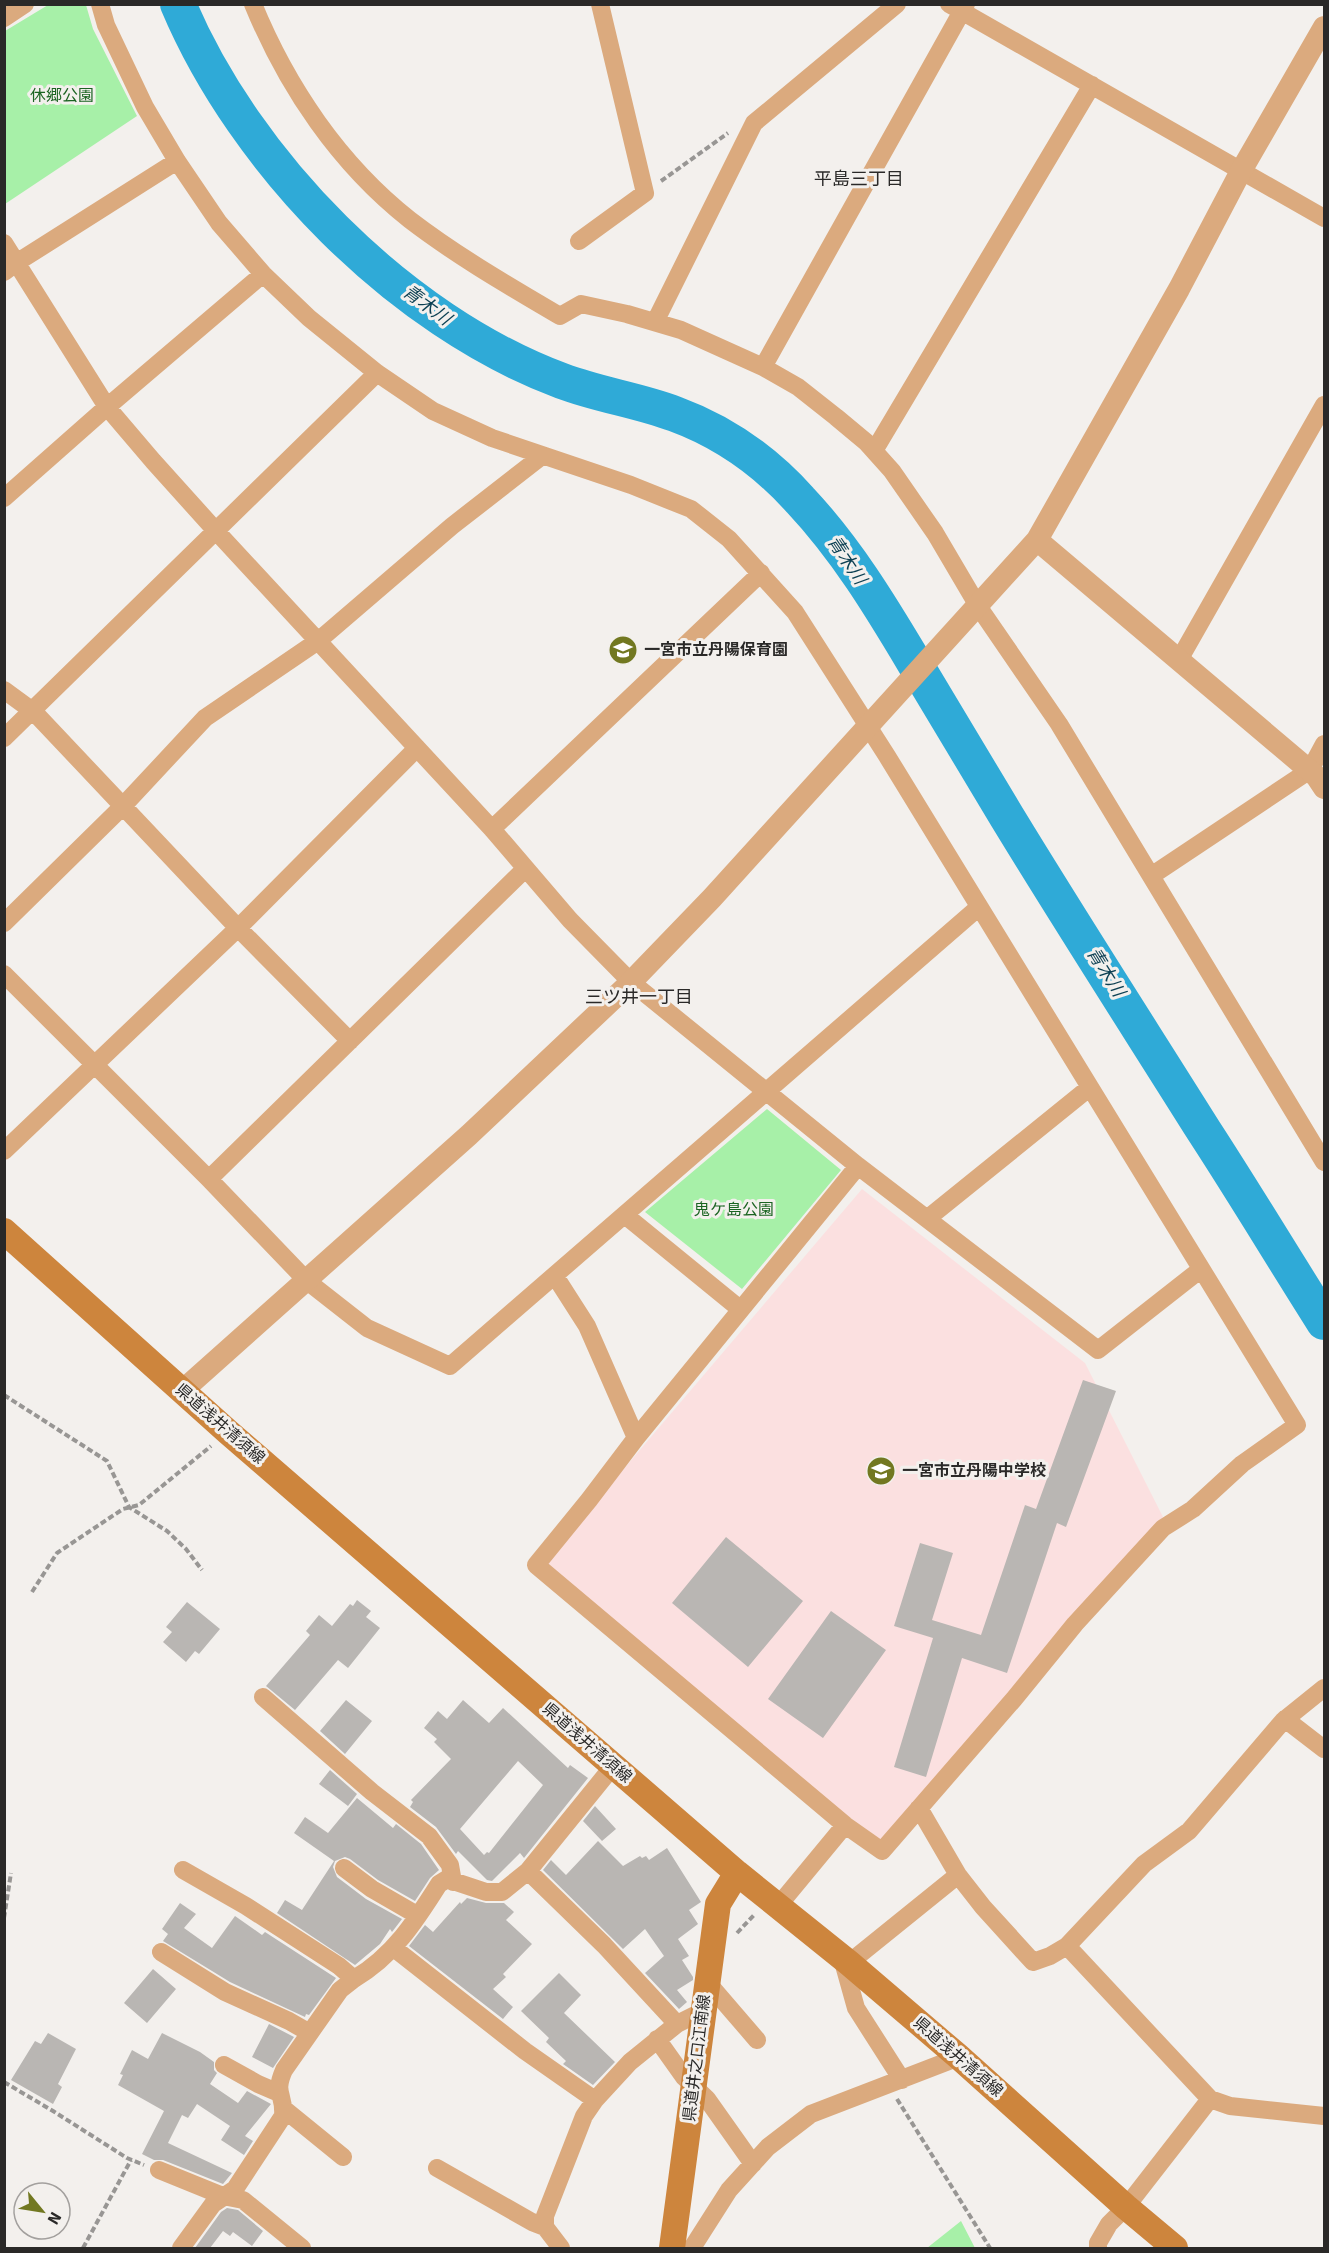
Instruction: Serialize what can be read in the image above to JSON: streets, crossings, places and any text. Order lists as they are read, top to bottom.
{
  "streets": {
    "main road": ["県道浅井清須線", "県道井之口江南線"]
  },
  "crossings": [
    ["県道浅井清須線", "県道井之口江南線"]
  ],
  "districts": ["平島三丁目", "三ツ井一丁目"],
  "water": ["青木川"],
  "parks": ["休郷公園", "鬼ケ島公園"],
  "places": {
    "school or university": ["一宮市立丹陽保育園", "一宮市立丹陽中学校"]
  },
  "north": "bottom right"
}
